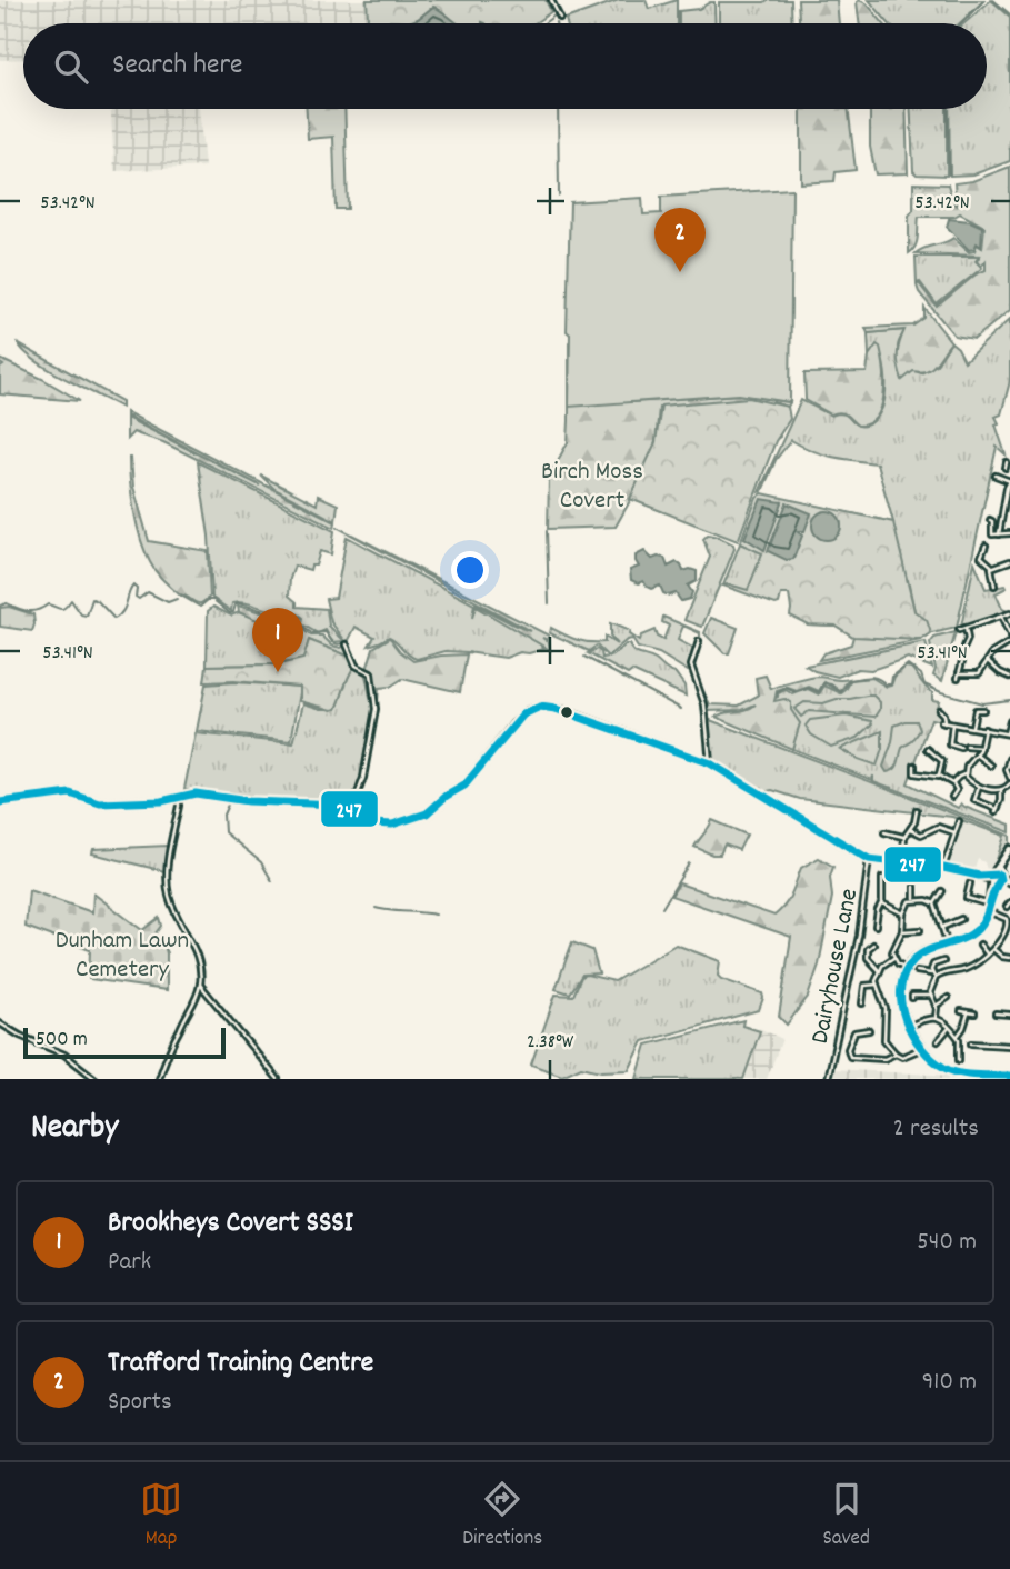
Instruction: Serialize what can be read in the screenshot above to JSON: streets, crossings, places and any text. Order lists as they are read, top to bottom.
{
  "streets": {
    "street": ["Dairyhouse Lane"]
  },
  "parks": ["Birch Moss Covert", "Dunham Lawn Cemetery"],
  "lines": ["transit line 247"],
  "scale_bar": "500 m",
  "page": {
    "search": "Search here",
    "pins": ["2", "1"],
    "scale": "500 m",
    "heading": ["Nearby", "2 results"],
    "list": [
      {
        "mark": "1",
        "name": "Brookheys Covert SSSI",
        "note": "Park",
        "value": "540 m"
      },
      {
        "mark": "2",
        "name": "Trafford Training Centre",
        "note": "Sports",
        "value": "910 m"
      }
    ],
    "nav": ["Map", "Directions", "Saved"]
  },
  "coordinates": ["53.42°N", "53.41°N", "2.38°W"]
}
